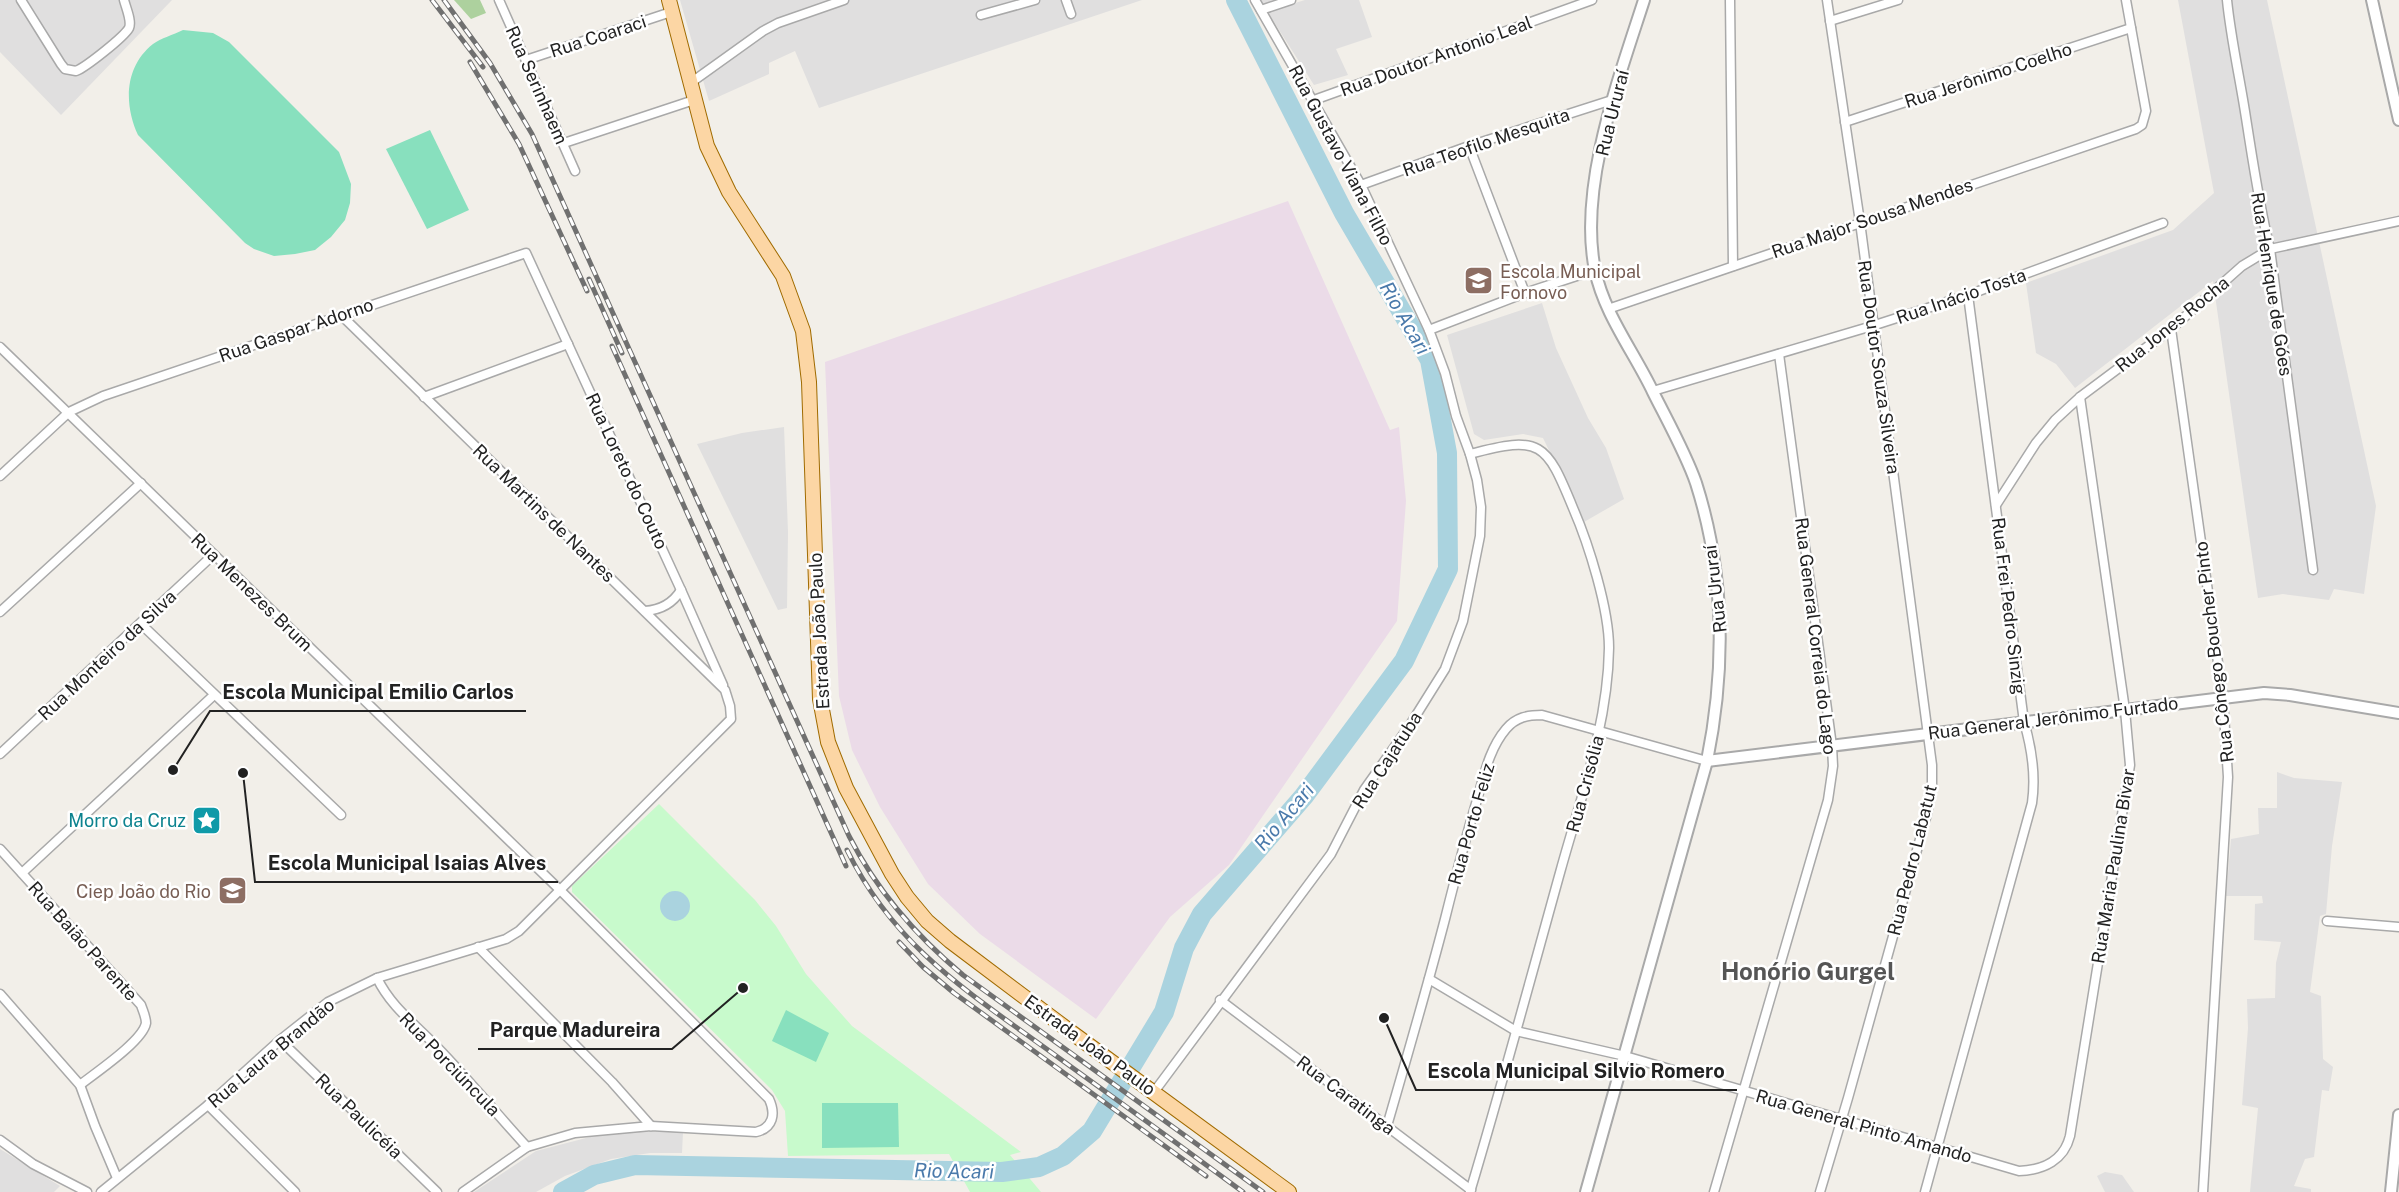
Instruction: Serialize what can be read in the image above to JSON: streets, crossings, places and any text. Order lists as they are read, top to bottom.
{
  "streets": {
    "main road": ["Estrada João Paulo"],
    "street": [
      "Rua Coaraci",
      "Rua Doutor Antonio Leal",
      "Rua Jerônimo Coelho",
      "Rua Serinhaem",
      "Rua Ururaí",
      "Rua Teofilo Mesquita",
      "Rua Gustavo Viana Filho",
      "Rua Major Sousa Mendes",
      "Rua Henrique de Góes",
      "Rua Inácio Tosta",
      "Rua Jones Rocha",
      "Rua Gaspar Adorno",
      "Rua Doutor Souza Silveira",
      "Rua Loreto do Couto",
      "Rua Martins de Nantes",
      "Rua Menezes Brum",
      "Rua Frei Pedro Sinzig",
      "Rua General Correia do Lago",
      "Rua Cônego Boucher Pinto",
      "Rua Monteiro da Silva",
      "Rua General Jerônimo Furtado",
      "Rua Cajatuba",
      "Rua Crisólia",
      "Rua Porto Feliz",
      "Rua Pedro Labatut",
      "Rua Maria Paulina Bivar",
      "Rua Baião Parente",
      "Rua Laura Brandão",
      "Rua Porciúncula",
      "Rua Caratinga",
      "Rua Paulicéia",
      "Rua General Pinto Amando"
    ]
  },
  "crossings": [
    ["Rua Coaraci", "Rua Serinhaem"],
    ["Rua Coaraci", "Estrada João Paulo"],
    ["Rua Doutor Antonio Leal", "Rua Gustavo Viana Filho"],
    ["Rua Jerônimo Coelho", "Rua Major Sousa Mendes"],
    ["Rua Jerônimo Coelho", "Rua Doutor Souza Silveira"],
    ["Rua Ururaí", "Rua Teofilo Mesquita"],
    ["Rua Ururaí", "Rua Major Sousa Mendes"],
    ["Rua Ururaí", "Rua Inácio Tosta"],
    ["Rua Ururaí", "Rua General Jerônimo Furtado"],
    ["Rua Ururaí", "Rua Porto Feliz"],
    ["Rua Ururaí", "Rua General Pinto Amando"],
    ["Rua Teofilo Mesquita", "Rua Gustavo Viana Filho"],
    ["Rua Gustavo Viana Filho", "Rua Cajatuba"],
    ["Rua Major Sousa Mendes", "Rua Doutor Souza Silveira"],
    ["Rua Henrique de Góes", "Rua Jones Rocha"],
    ["Rua Inácio Tosta", "Rua Doutor Souza Silveira"],
    ["Rua Inácio Tosta", "Rua Frei Pedro Sinzig"],
    ["Rua Inácio Tosta", "Rua General Correia do Lago"],
    ["Rua Jones Rocha", "Rua Frei Pedro Sinzig"],
    ["Rua Jones Rocha", "Rua Cônego Boucher Pinto"],
    ["Rua Jones Rocha", "Rua Maria Paulina Bivar"],
    ["Rua Gaspar Adorno", "Rua Loreto do Couto"],
    ["Rua Gaspar Adorno", "Rua Martins de Nantes"],
    ["Rua Gaspar Adorno", "Rua Menezes Brum"],
    ["Rua Doutor Souza Silveira", "Rua General Jerônimo Furtado"],
    ["Rua Doutor Souza Silveira", "Rua Pedro Labatut"],
    ["Rua Loreto do Couto", "Rua Martins de Nantes"],
    ["Rua Loreto do Couto", "Rua Laura Brandão"],
    ["Rua Martins de Nantes", "Rua Laura Brandão"],
    ["Rua Menezes Brum", "Rua Monteiro da Silva"],
    ["Rua Menezes Brum", "Rua Laura Brandão"],
    ["Rua Frei Pedro Sinzig", "Rua General Jerônimo Furtado"],
    ["Rua Frei Pedro Sinzig", "Rua General Pinto Amando"],
    ["Estrada João Paulo", "Rua Cajatuba"],
    ["Rua General Correia do Lago", "Rua General Jerônimo Furtado"],
    ["Rua General Correia do Lago", "Rua General Pinto Amando"],
    ["Rua Cônego Boucher Pinto", "Rua General Jerônimo Furtado"],
    ["Rua General Jerônimo Furtado", "Rua Porto Feliz"],
    ["Rua General Jerônimo Furtado", "Rua Pedro Labatut"],
    ["Rua General Jerônimo Furtado", "Rua Maria Paulina Bivar"],
    ["Rua Cajatuba", "Rua Crisólia"],
    ["Rua Cajatuba", "Rua Caratinga"],
    ["Rua Crisólia", "Rua Porto Feliz"],
    ["Rua Crisólia", "Rua Caratinga"],
    ["Rua Crisólia", "Rua General Pinto Amando"],
    ["Rua Porto Feliz", "Rua Caratinga"],
    ["Rua Porto Feliz", "Rua General Pinto Amando"],
    ["Rua Pedro Labatut", "Rua General Pinto Amando"],
    ["Rua Maria Paulina Bivar", "Rua General Pinto Amando"],
    ["Rua Laura Brandão", "Rua Porciúncula"],
    ["Rua Laura Brandão", "Rua Paulicéia"]
  ],
  "districts": ["Honório Gurgel"],
  "water": ["Rio Acari"],
  "places": {
    "school or university": ["Escola Municipal Fornovo", "Ciep João do Rio"],
    "other": [
      "Escola Municipal Emilio Carlos",
      "Escola Municipal Isaias Alves",
      "Parque Madureira",
      "Escola Municipal Silvio Romero"
    ],
    "place": ["Morro da Cruz"]
  }
}
